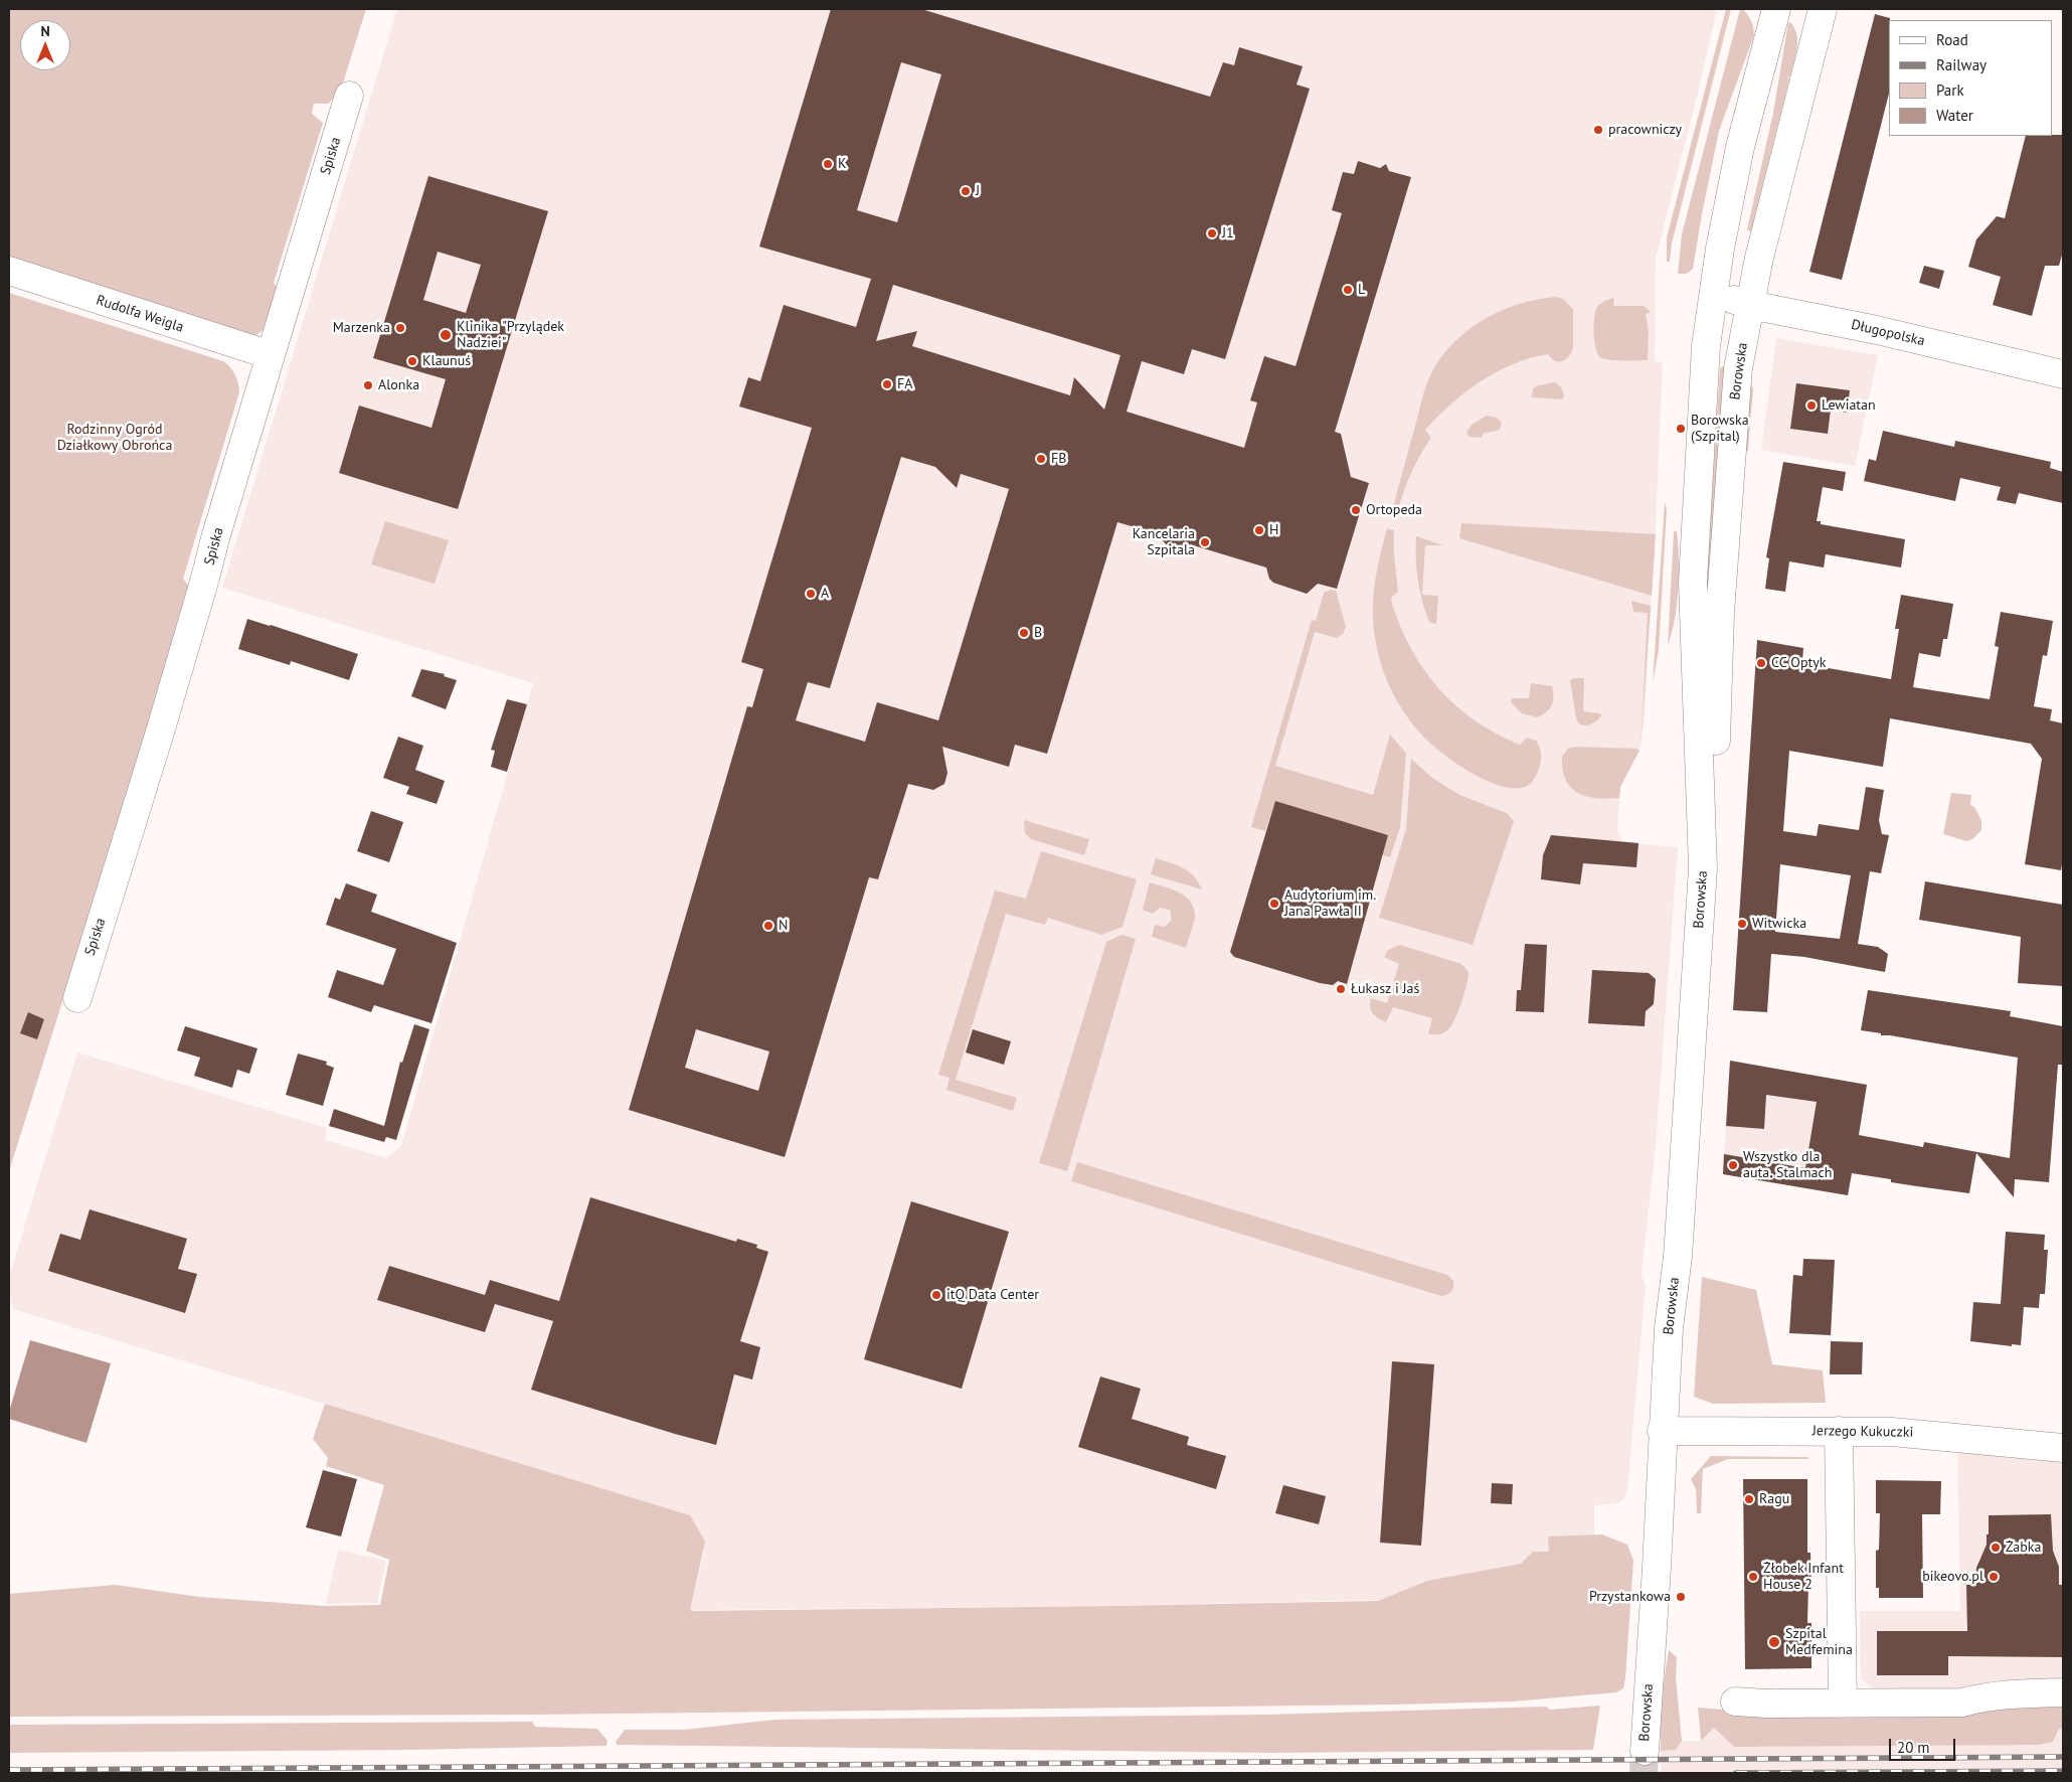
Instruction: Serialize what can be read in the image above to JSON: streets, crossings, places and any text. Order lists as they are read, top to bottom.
{
  "streets": {
    "street": [
      "Spiska",
      "Rudolfa Weigla",
      "Długopolska",
      "Borowska",
      "Jerzego Kukuczki"
    ]
  },
  "crossings": [
    ["Spiska", "Rudolfa Weigla"],
    ["Długopolska", "Borowska"],
    ["Borowska", "Jerzego Kukuczki"]
  ],
  "parks": ["Rodzinny Ogród Działkowy Obrońca"],
  "places": [
    "pracowniczy",
    "K",
    "J",
    "J1",
    "L",
    "Marzenka",
    "Klinika \"Przylądek Nadziei\"",
    "Klaunuś",
    "FA",
    "Alonka",
    "Lewiatan",
    "Borowska (Szpital)",
    "FB",
    "Ortopeda",
    "H",
    "Kancelaria Szpitala",
    "A",
    "B",
    "CC Optyk",
    "Audytorium im. Jana Pawła II",
    "Witwicka",
    "N",
    "Łukasz i Jaś",
    "Wszystko dla auta. Stalmach",
    "itQ Data Center",
    "Ragu",
    "Żabka",
    "Żłobek Infant House 2",
    "bikeovo.pl",
    "Przystankowa",
    "Szpital Medfemina"
  ],
  "legend": [
    "Road",
    "Railway",
    "Park",
    "Water"
  ],
  "scale_bar": "20 m",
  "north": "top"
}
